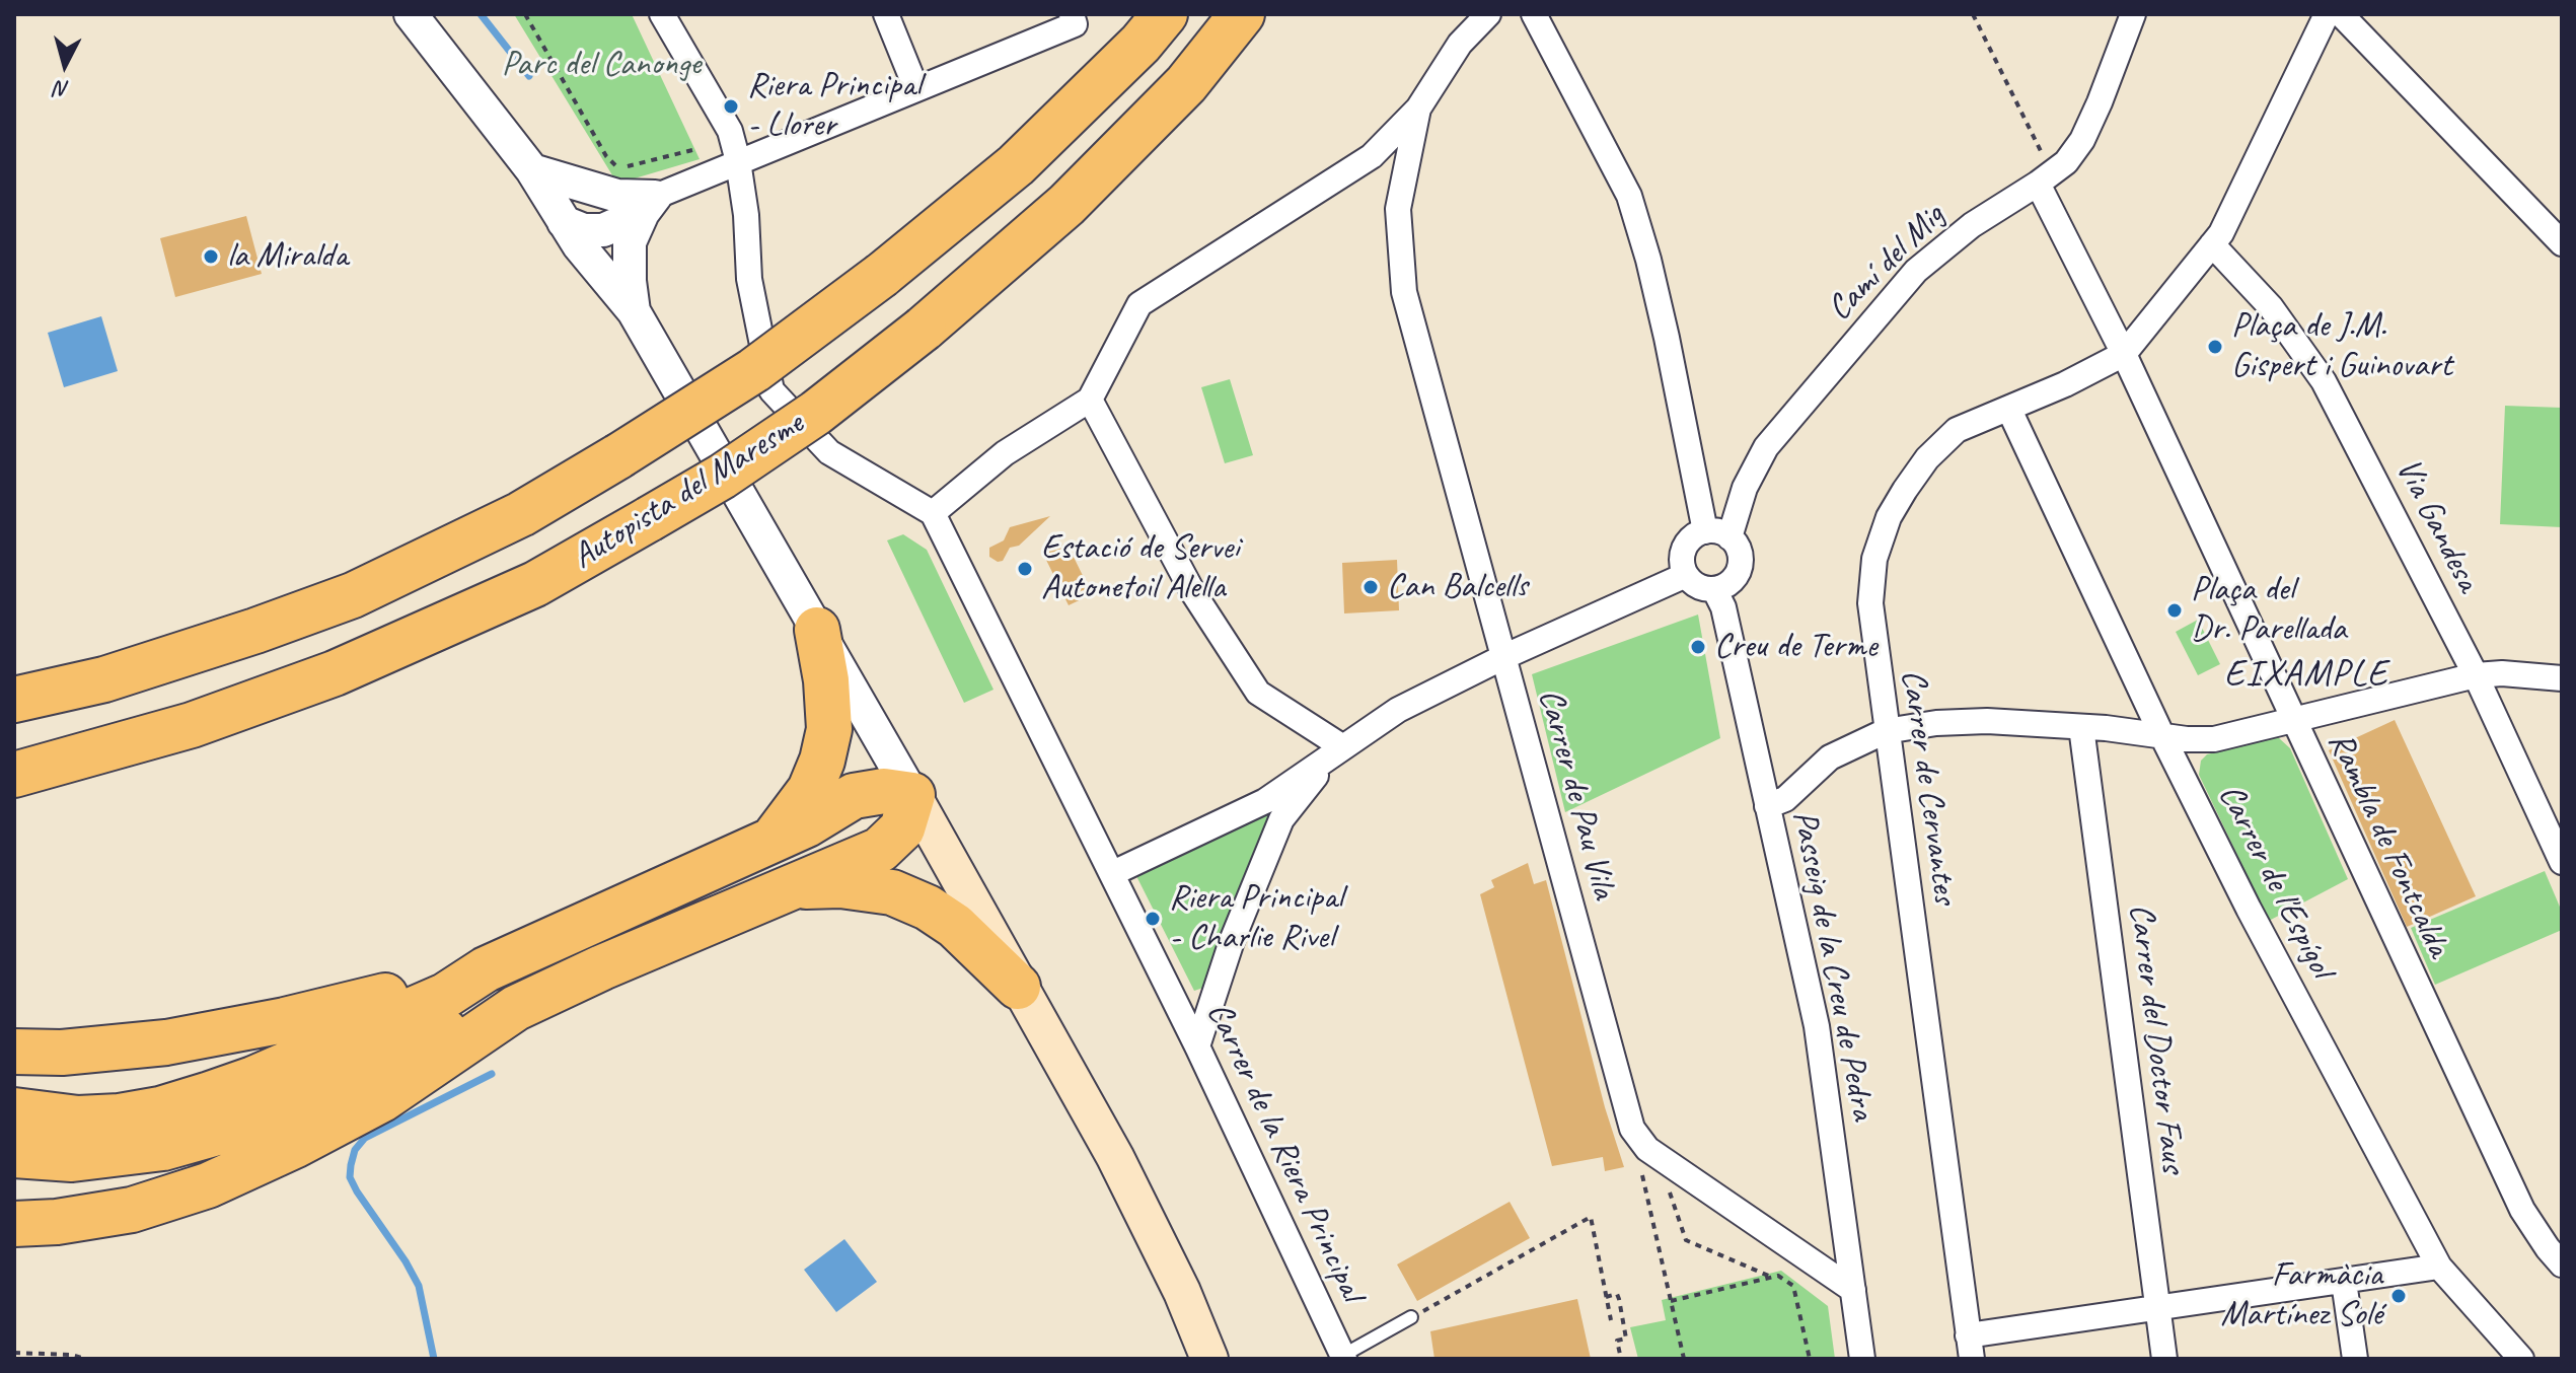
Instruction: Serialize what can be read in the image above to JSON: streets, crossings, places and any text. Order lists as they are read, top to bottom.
{
  "streets": {
    "highway": ["Autopista del Maresme"],
    "street": [
      "Camí del Mig",
      "Via Gandesa",
      "Carrer de Cervantes",
      "Carrer de Pau Vila",
      "Rambla de Fontcalda",
      "Carrer de l'Espígol",
      "Passeig de la Creu de Pedra",
      "Carrer del Doctor Faus",
      "Carrer de la Riera Principal"
    ]
  },
  "crossings": [
    ["Camí del Mig", "Rambla de Fontcalda"],
    ["Camí del Mig", "Passeig de la Creu de Pedra"],
    ["Carrer de Cervantes", "Rambla de Fontcalda"],
    ["Carrer de Cervantes", "Carrer de l'Espígol"],
    ["Carrer de Pau Vila", "Passeig de la Creu de Pedra"]
  ],
  "districts": ["EIXAMPLE"],
  "parks": ["Parc del Canonge"],
  "places": [
    "Riera Principal - Llorer",
    "la Miralda",
    "Plaça de J.M. Gispert i Guinovart",
    "Estació de Servei Autonetoil Alella",
    "Can Balcells",
    "Plaça del Dr. Parellada",
    "Creu de Terme",
    "Riera Principal - Charlie Rivel",
    "Farmàcia Martínez Solé"
  ],
  "north": "bottom"
}
